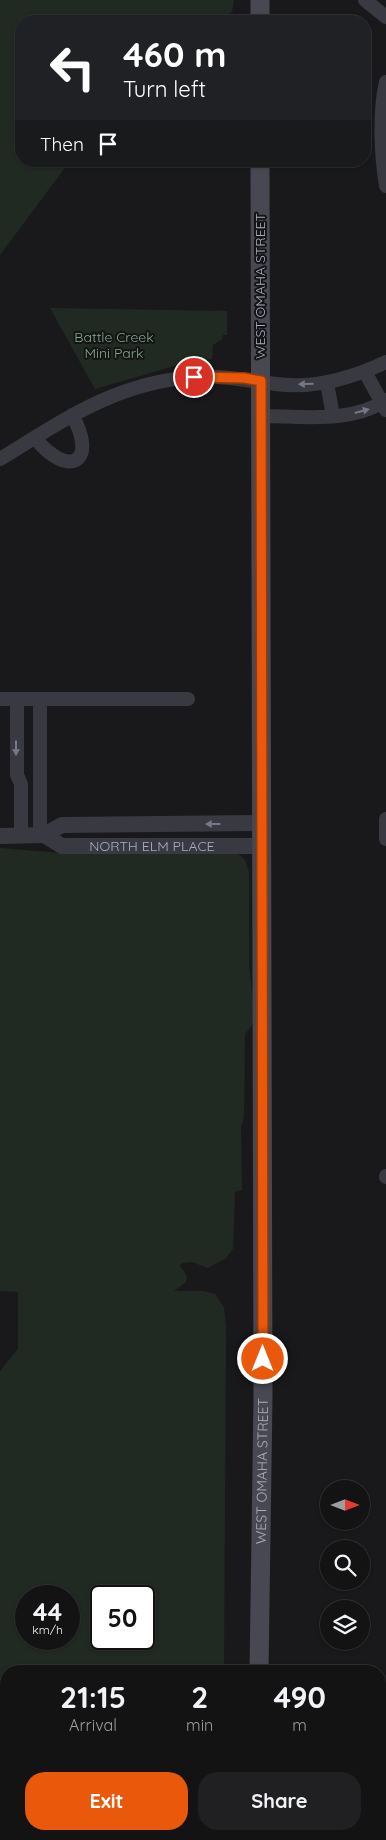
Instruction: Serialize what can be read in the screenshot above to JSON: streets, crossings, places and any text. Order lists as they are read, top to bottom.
{
  "streets": {
    "main road": ["WEST OMAHA STREET"],
    "street": ["NORTH ELM PLACE"]
  },
  "crossings": [
    ["WEST OMAHA STREET", "NORTH ELM PLACE"]
  ],
  "parks": ["Battle Creek Mini Park"],
  "north": "right",
  "page": {
    "turn": ["460 m", "Turn left"],
    "then": "Then",
    "speed": "44 km/h",
    "limit": "50",
    "eta": [
      "21:15",
      "Arrival",
      "2",
      "min",
      "490",
      "m"
    ],
    "buttons": ["Exit", "Share"]
  }
}
